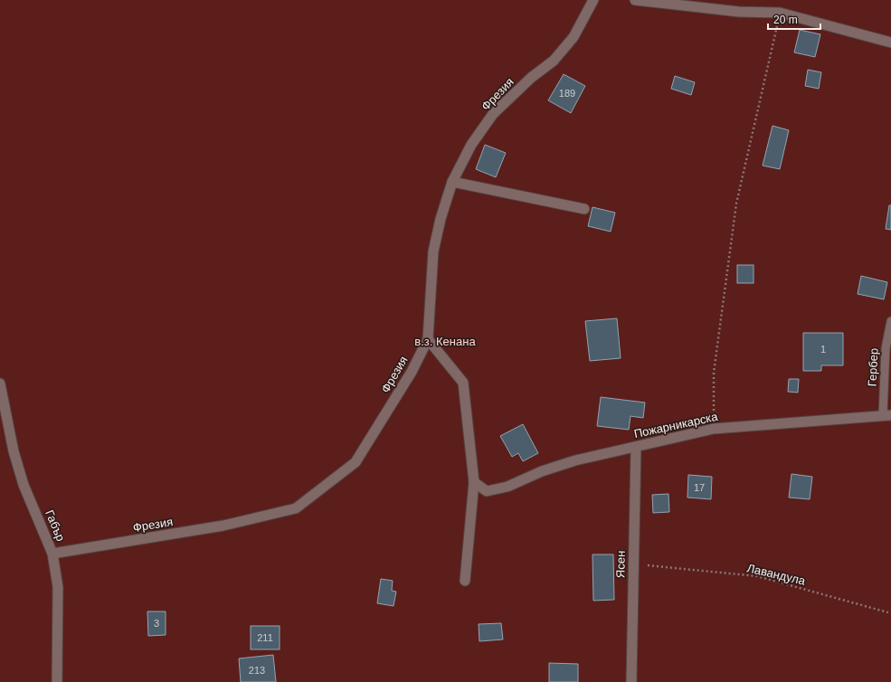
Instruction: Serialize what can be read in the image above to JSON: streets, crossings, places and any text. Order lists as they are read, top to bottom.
{
  "streets": {
    "street": [
      "Фрезия",
      "Пожарникарска",
      "Габър",
      "Ясен"
    ],
    "lane": ["Гербер"],
    "path": ["Лавандула"]
  },
  "crossings": [
    ["Фрезия", "Габър"],
    ["Гербер", "Пожарникарска"],
    ["Пожарникарска", "Ясен"],
    ["Ясен", "Лавандула"]
  ],
  "parks": ["в.з. Кенана"],
  "house_numbers": [
    "189",
    "1",
    "17",
    "3",
    "211",
    "213"
  ],
  "scale_bar": "20 m"
}
